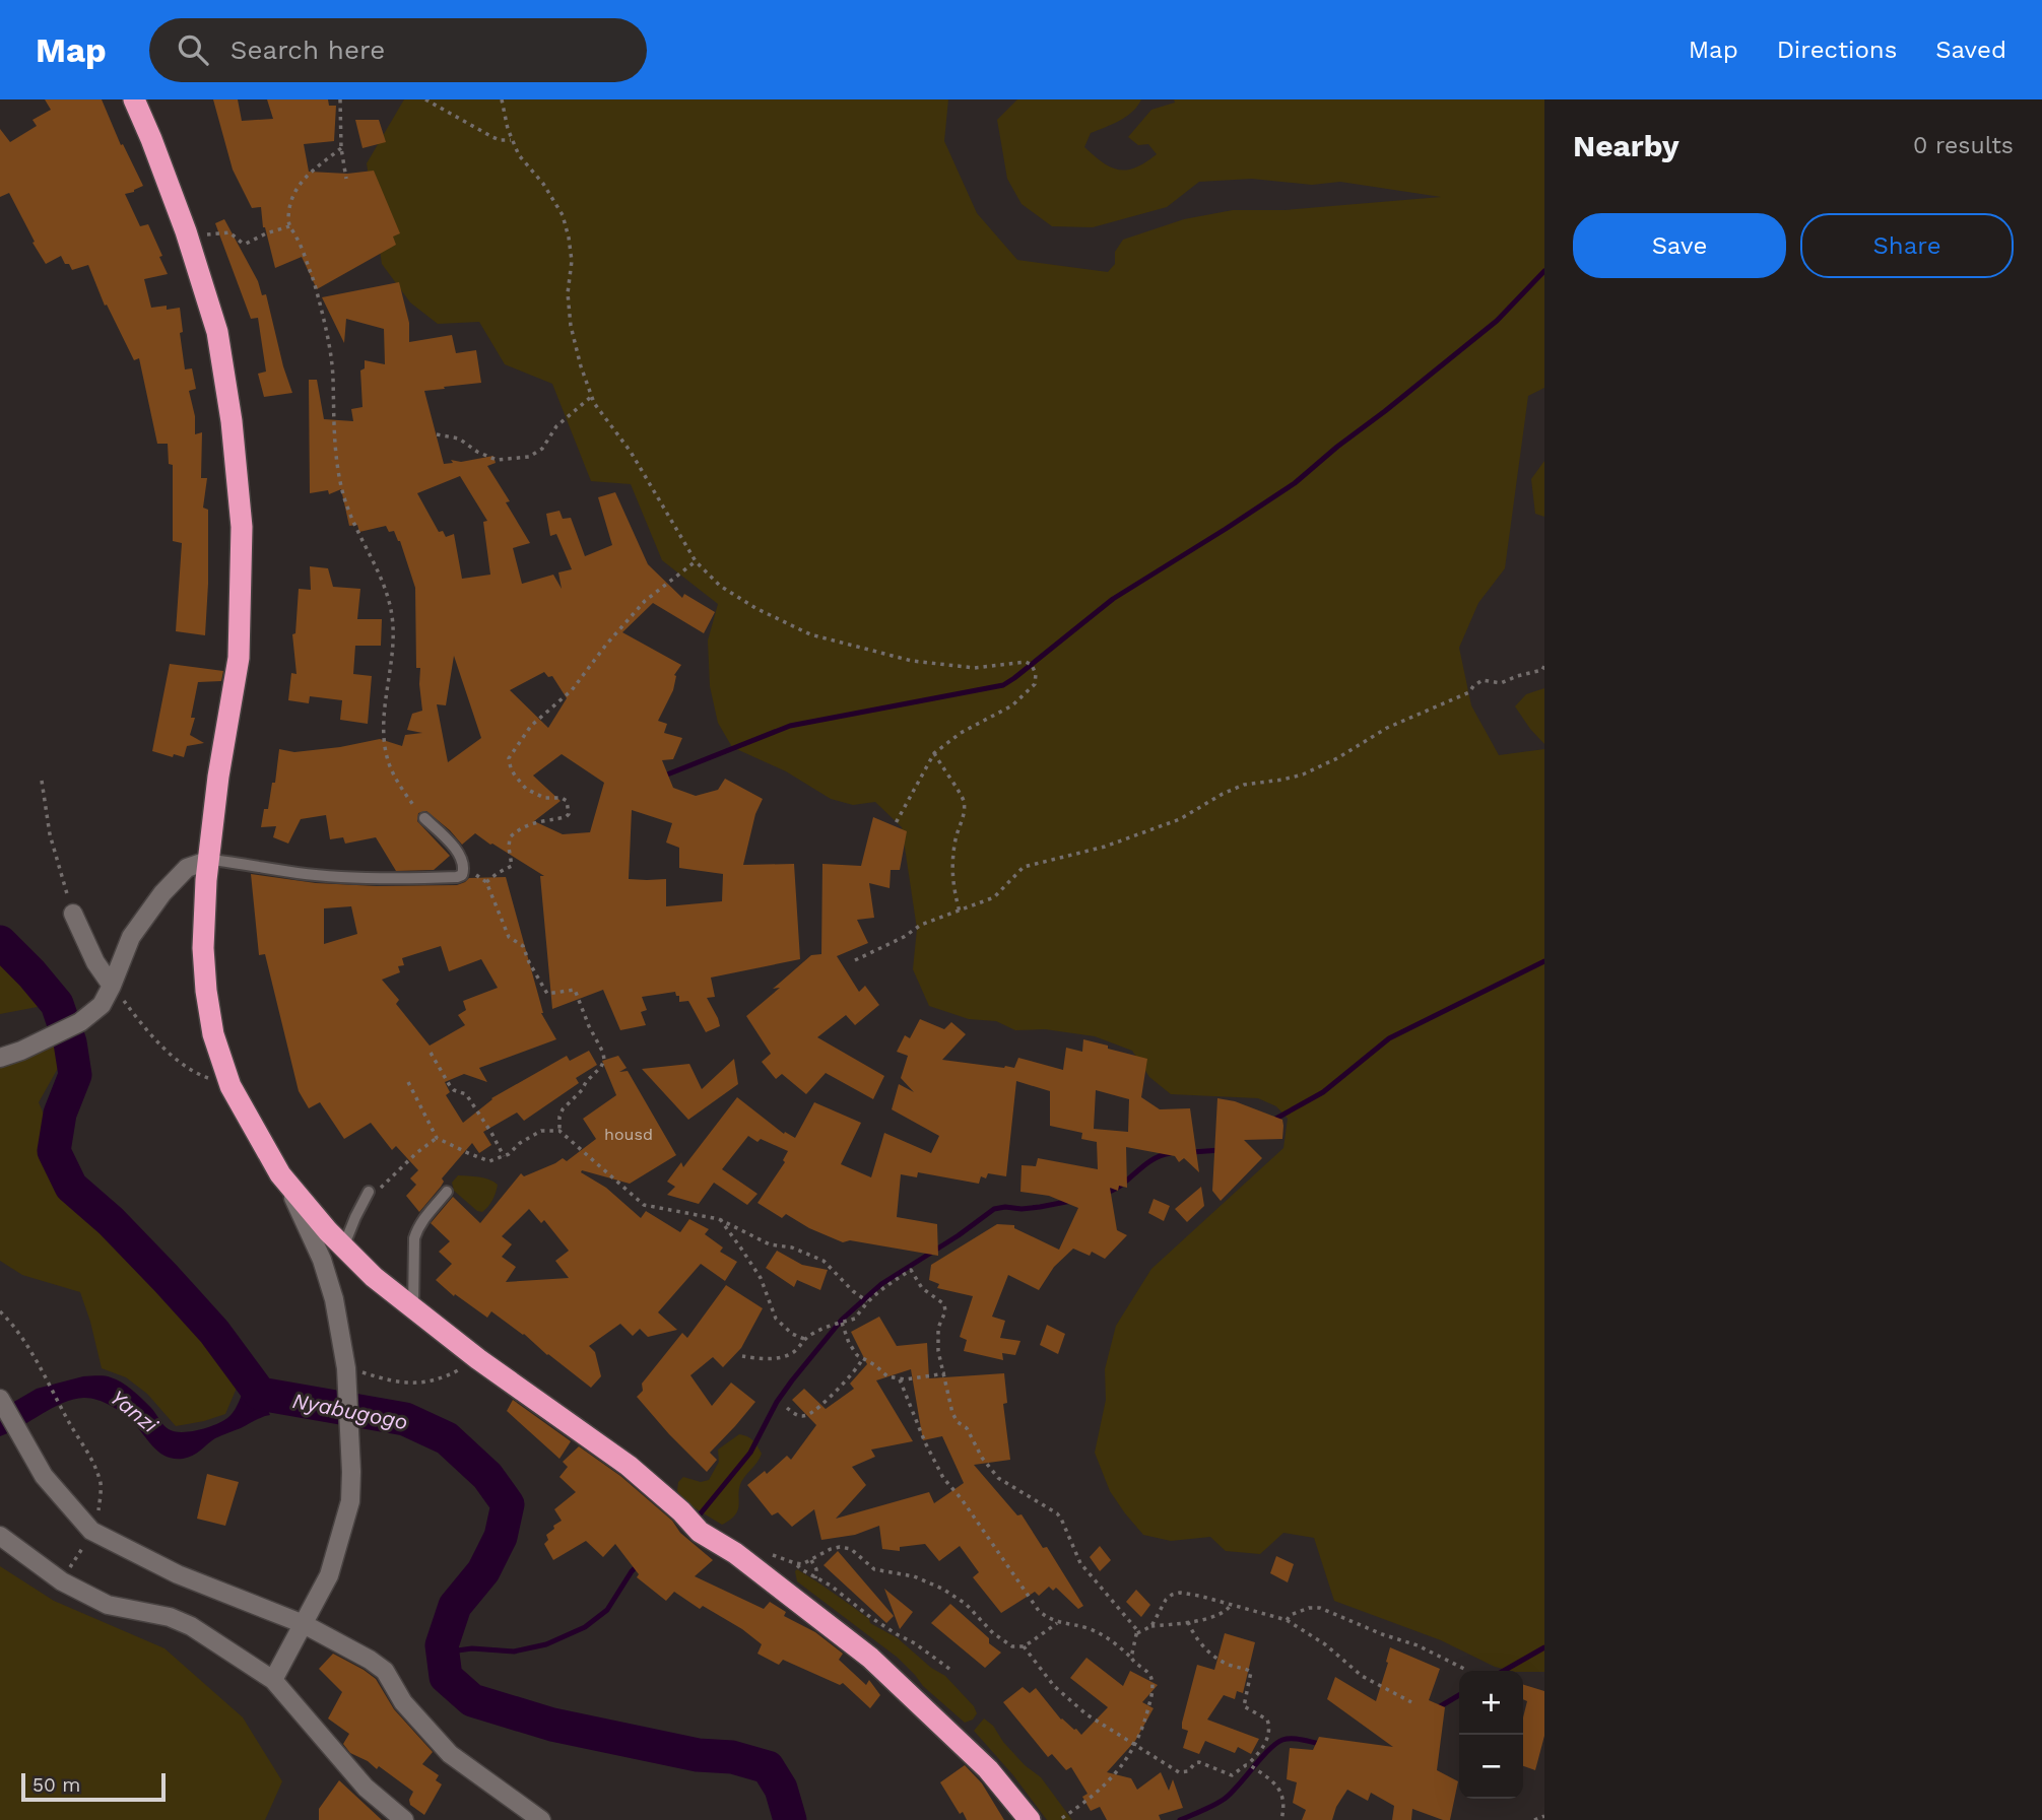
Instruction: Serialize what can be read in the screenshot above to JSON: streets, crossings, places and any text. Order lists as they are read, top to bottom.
{
  "water": ["Yanzi", "Nyabugogo"],
  "house_numbers": ["housd"],
  "scale_bar": "50 m",
  "page": {
    "header": "Map",
    "search": "Search here",
    "nav": ["Map", "Directions", "Saved"],
    "heading": ["Nearby", "0 results"],
    "buttons": ["Save", "Share"],
    "map_buttons": ["+", "−"],
    "scale": "50 m"
  }
}
